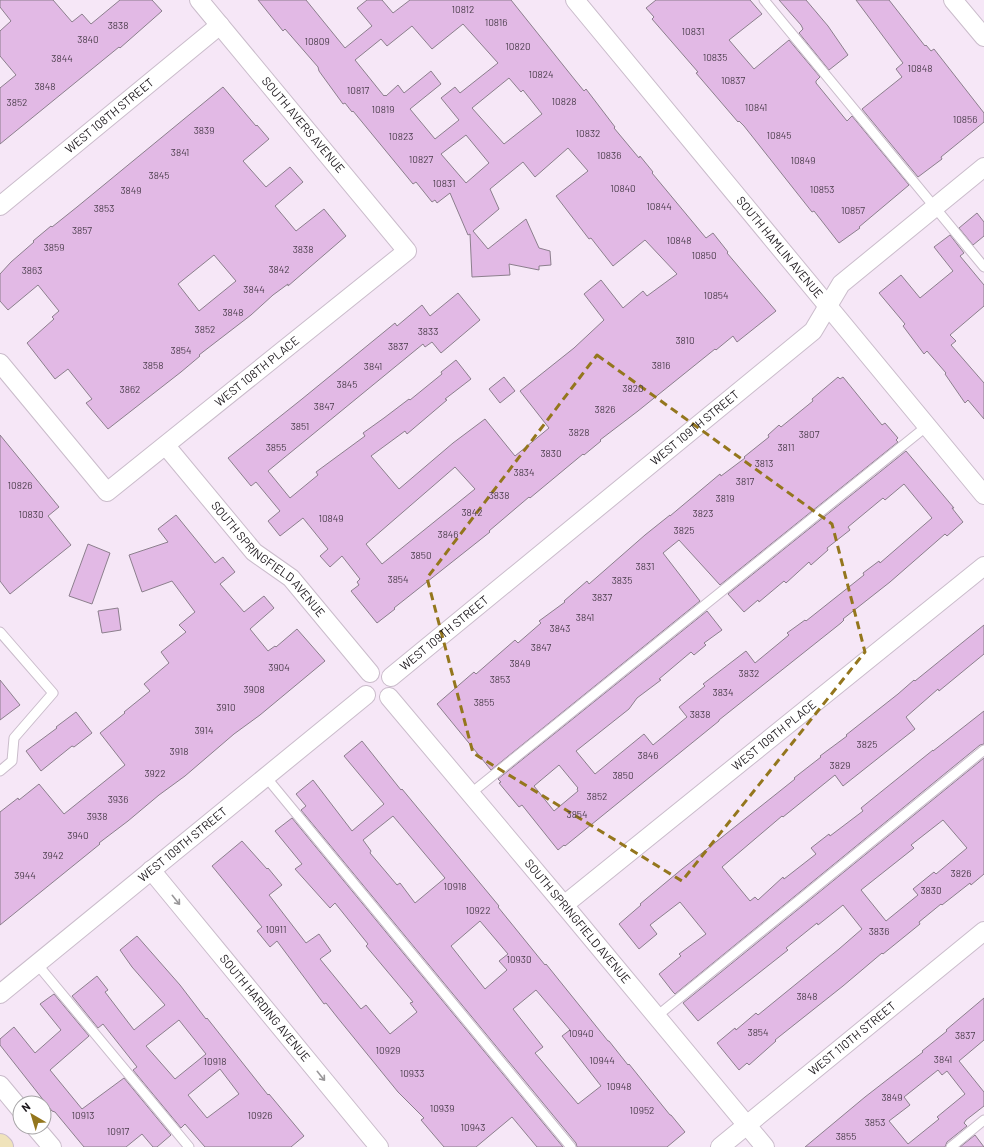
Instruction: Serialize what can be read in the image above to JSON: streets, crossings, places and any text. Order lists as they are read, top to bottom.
{
  "streets": {
    "street": [
      "WEST 108TH STREET",
      "SOUTH AVERS AVENUE",
      "SOUTH HAMLIN AVENUE",
      "WEST 108TH PLACE",
      "WEST 109TH STREET",
      "SOUTH SPRINGFIELD AVENUE",
      "WEST 109TH PLACE",
      "SOUTH HARDING AVENUE",
      "WEST 110TH STREET"
    ]
  },
  "crossings": [
    ["WEST 108TH STREET", "SOUTH AVERS AVENUE"],
    ["SOUTH AVERS AVENUE", "WEST 108TH PLACE"],
    ["SOUTH HAMLIN AVENUE", "WEST 109TH STREET"],
    ["WEST 108TH PLACE", "SOUTH SPRINGFIELD AVENUE"],
    ["WEST 109TH STREET", "SOUTH SPRINGFIELD AVENUE"],
    ["WEST 109TH STREET", "SOUTH HARDING AVENUE"],
    ["SOUTH SPRINGFIELD AVENUE", "WEST 109TH PLACE"],
    ["SOUTH SPRINGFIELD AVENUE", "WEST 110TH STREET"]
  ],
  "one_way": ["SOUTH HARDING AVENUE"],
  "house_numbers": [
    "10812",
    "10816",
    "3838",
    "10831",
    "3840",
    "10809",
    "10820",
    "10835",
    "3844",
    "10848",
    "10824",
    "10837",
    "3848",
    "10817",
    "10828",
    "3852",
    "10841",
    "10819",
    "10856",
    "3839",
    "10832",
    "10845",
    "10823",
    "3841",
    "10836",
    "10827",
    "10849",
    "3845",
    "10831",
    "10840",
    "10853",
    "3849",
    "10844",
    "3853",
    "10857",
    "3857",
    "10848",
    "3859",
    "3838",
    "10850",
    "3842",
    "3863",
    "3844",
    "10854",
    "3848",
    "3852",
    "3833",
    "3810",
    "3837",
    "3854",
    "3858",
    "3816",
    "3841",
    "3845",
    "3820",
    "3862",
    "3847",
    "3826",
    "3851",
    "3828",
    "3807",
    "3855",
    "3811",
    "3830",
    "3813",
    "3834",
    "3817",
    "10826",
    "3838",
    "3819",
    "3842",
    "3823",
    "10830",
    "10849",
    "3825",
    "3846",
    "3850",
    "3831",
    "3854",
    "3835",
    "3837",
    "3841",
    "3843",
    "3847",
    "3849",
    "3904",
    "3832",
    "3853",
    "3908",
    "3834",
    "3855",
    "3910",
    "3838",
    "3914",
    "3825",
    "3918",
    "3846",
    "3829",
    "3922",
    "3850",
    "3852",
    "3936",
    "3854",
    "3938",
    "3940",
    "3942",
    "3826",
    "3944",
    "10918",
    "3830",
    "10922",
    "10911",
    "3836",
    "10930",
    "3848",
    "3854",
    "10940",
    "3837",
    "10929",
    "3841",
    "10944",
    "10918",
    "10933",
    "10948",
    "3849",
    "10939",
    "10952",
    "10913",
    "10926",
    "3853",
    "10943",
    "10917",
    "3855"
  ],
  "north": "top left"
}
